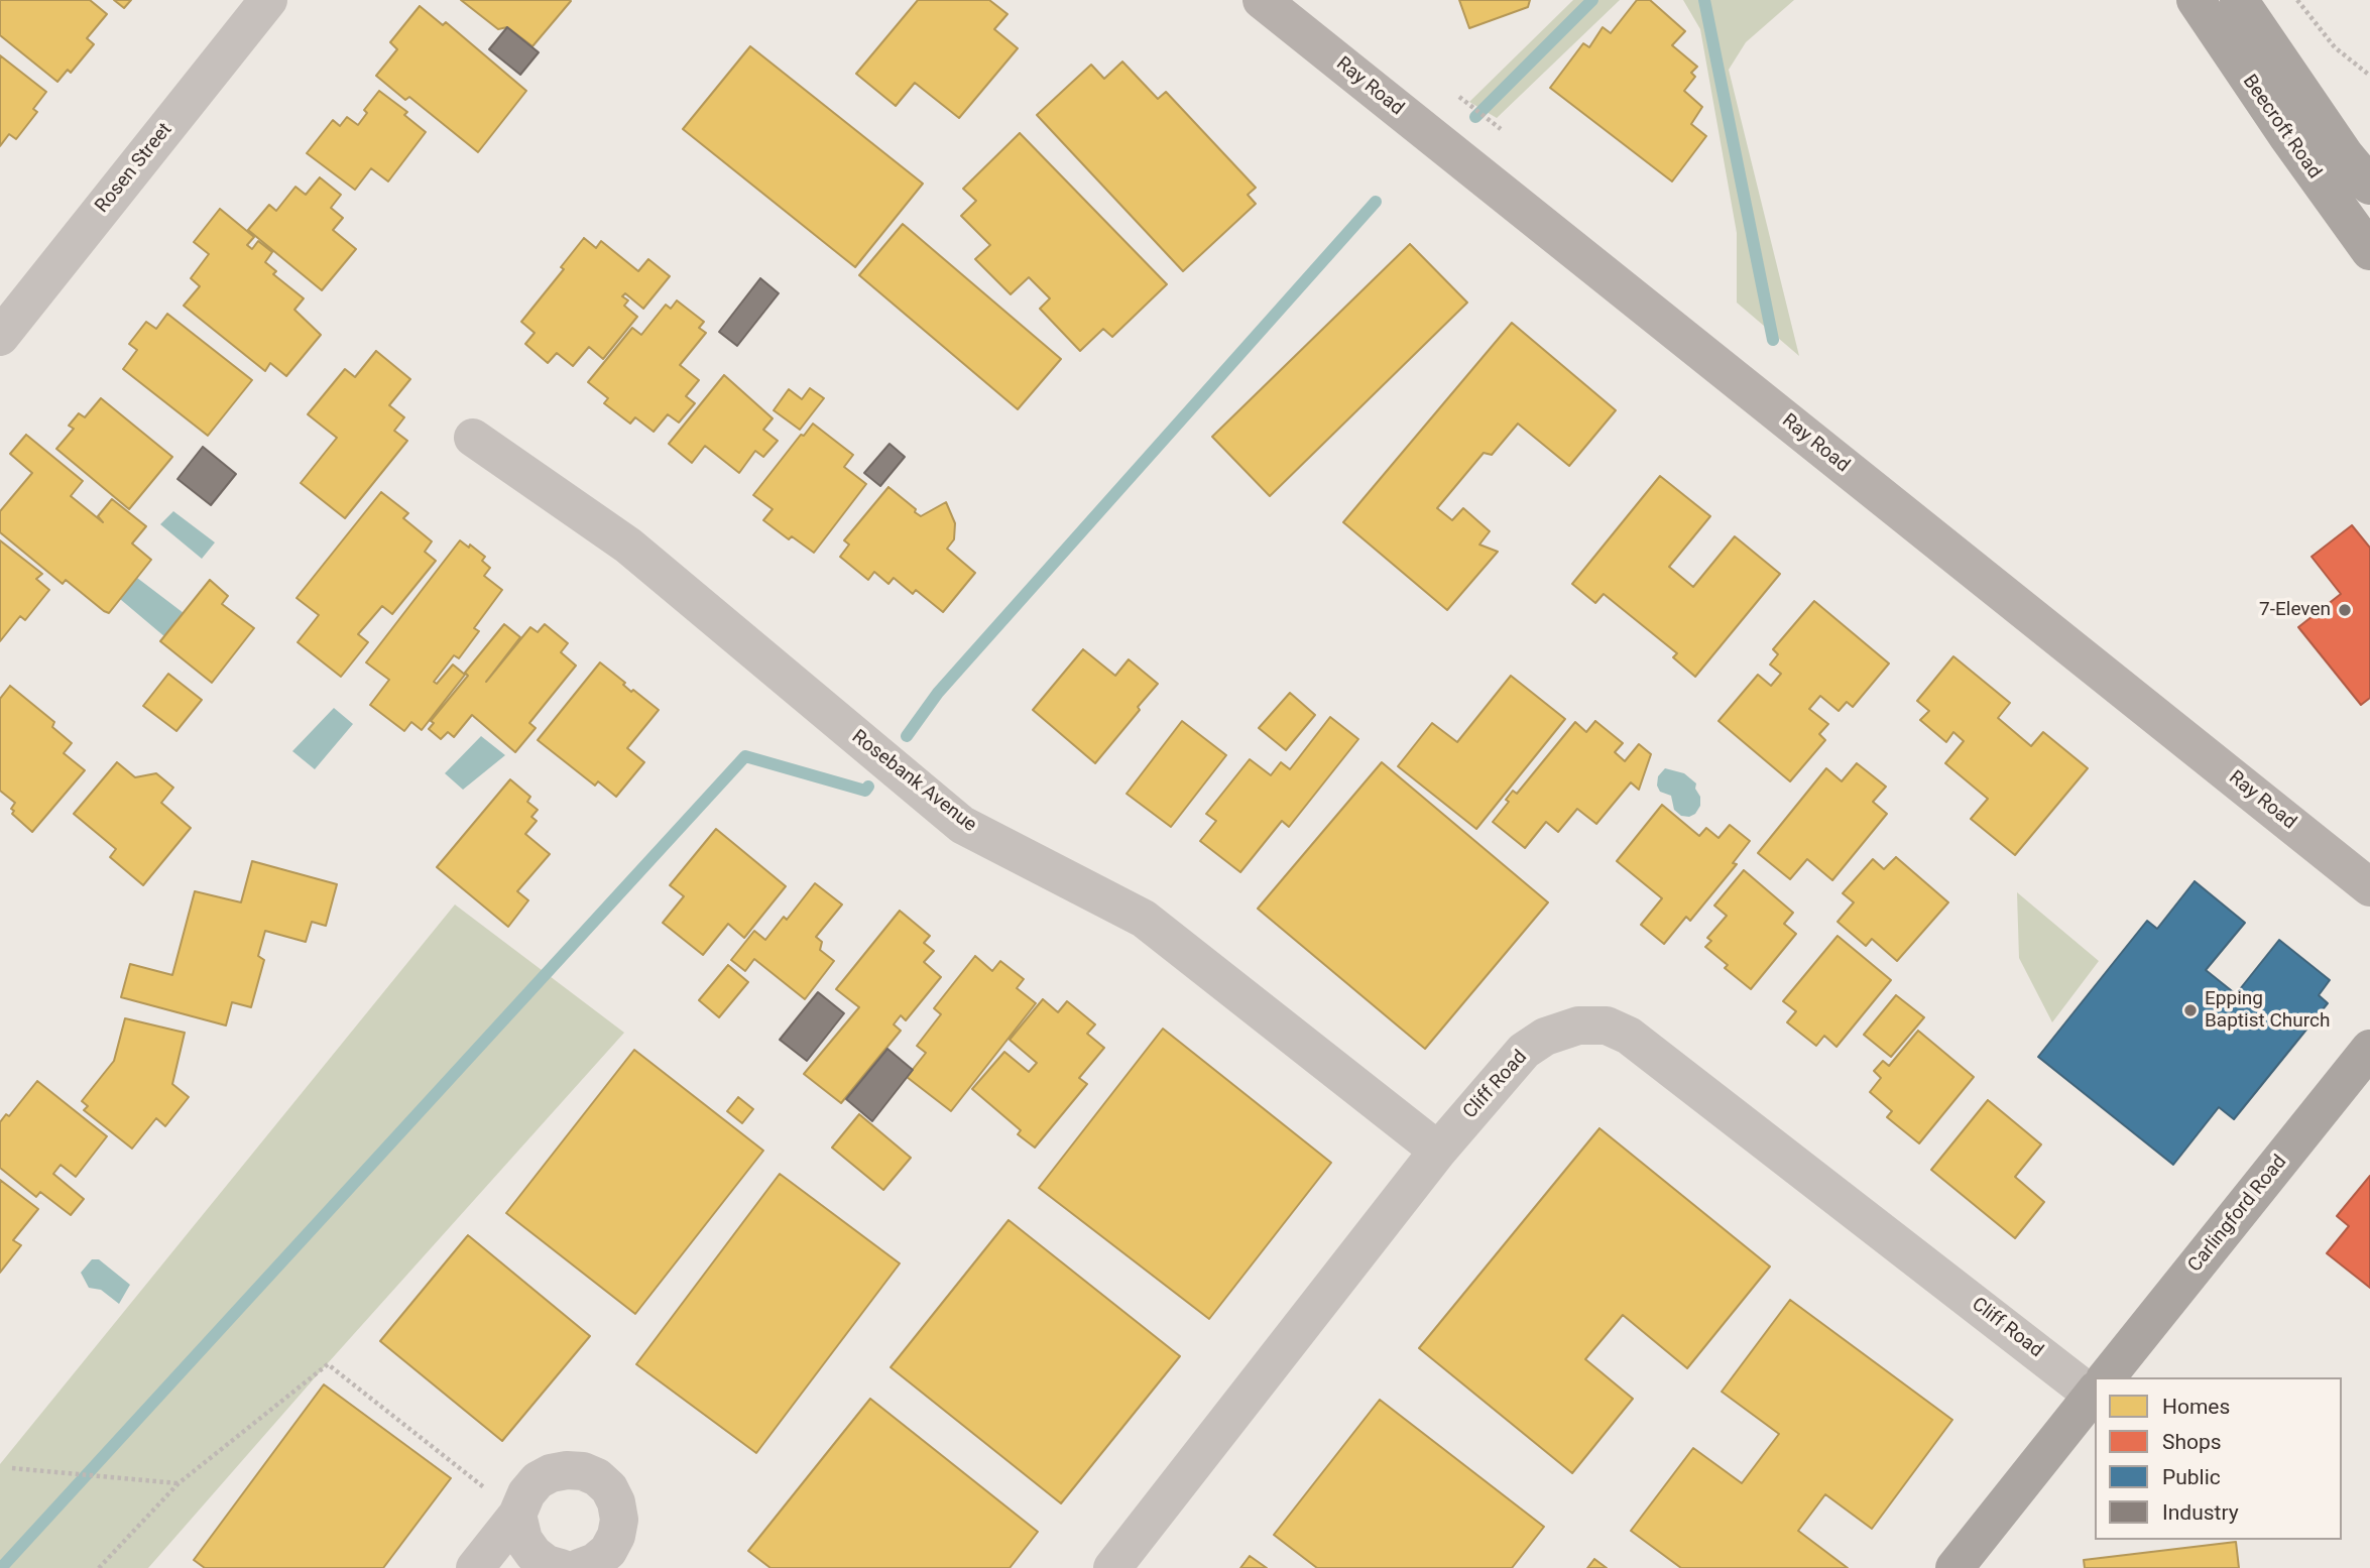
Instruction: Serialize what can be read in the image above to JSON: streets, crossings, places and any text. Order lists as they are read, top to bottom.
{
  "streets": {
    "main road": ["Beecroft Road", "Carlingford Road"],
    "street": [
      "Ray Road",
      "Rosen Street",
      "Rosebank Avenue",
      "Cliff Road"
    ]
  },
  "crossings": [
    ["Rosebank Avenue", "Cliff Road"]
  ],
  "places": ["7-Eleven", "Epping Baptist Church"],
  "legend": [
    "Homes",
    "Shops",
    "Public",
    "Industry"
  ]
}
